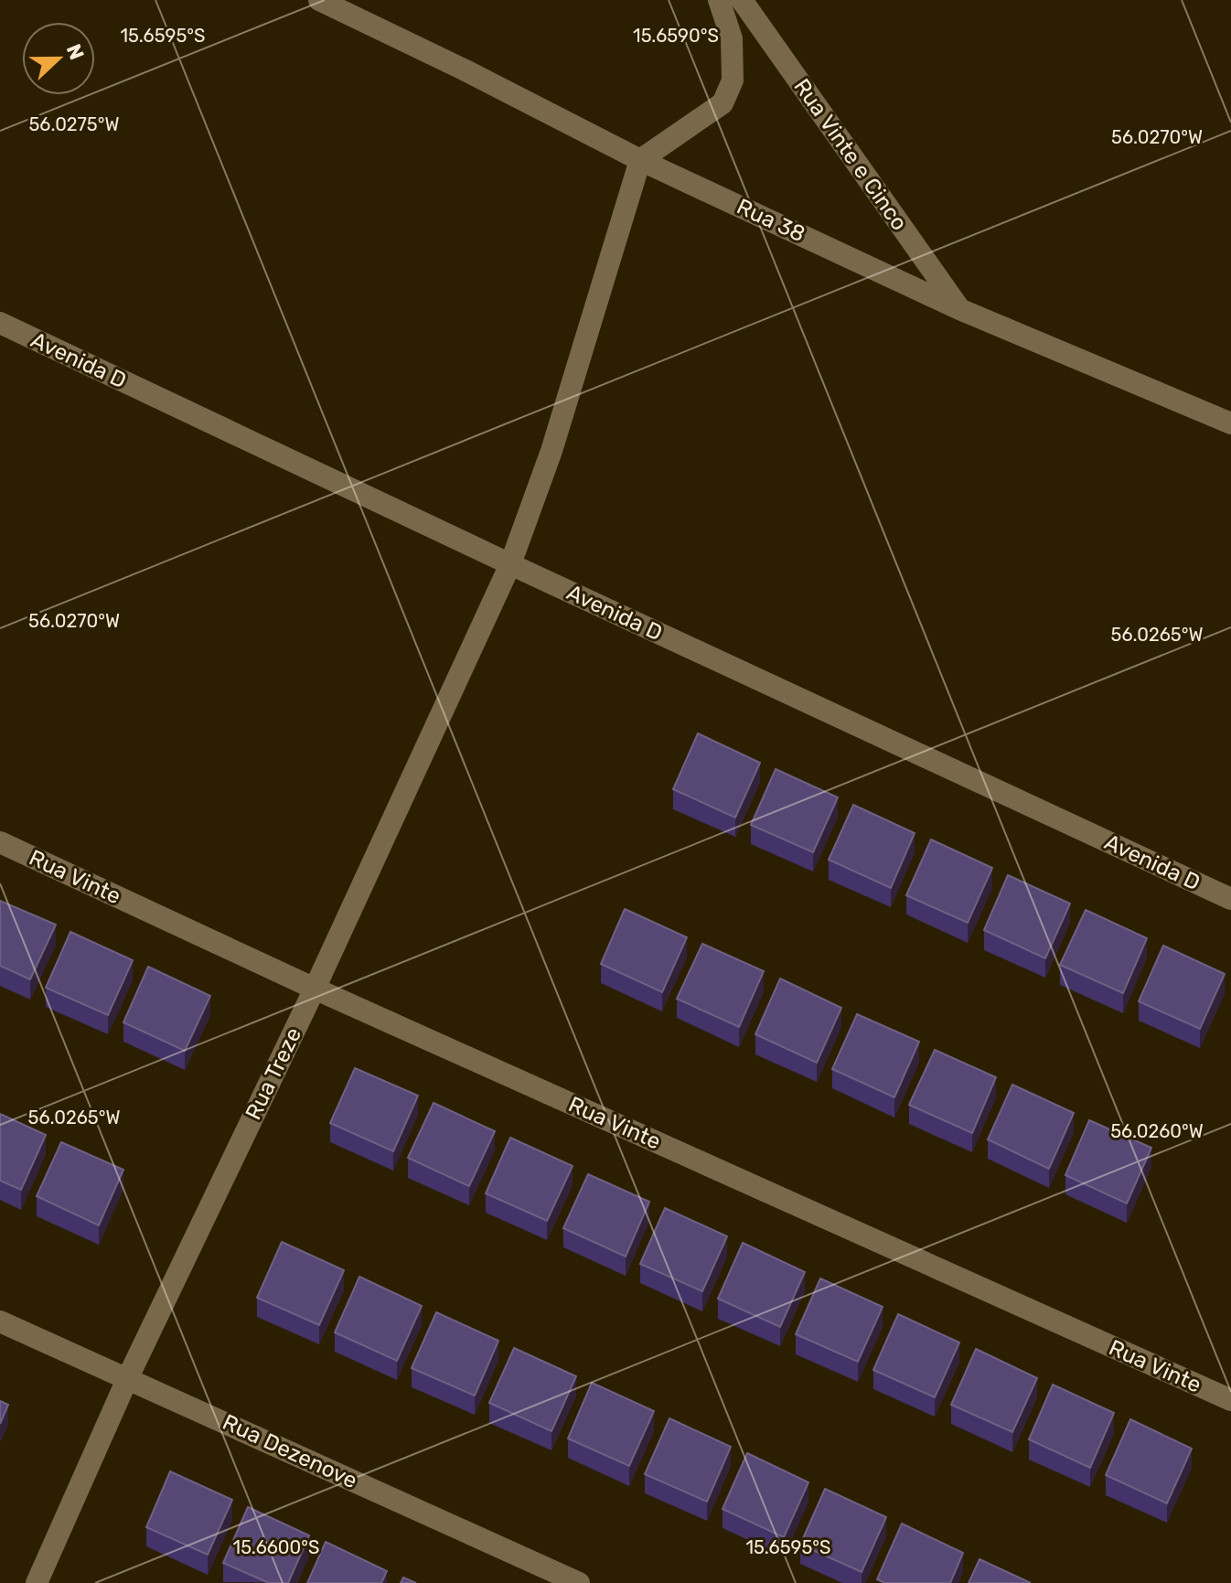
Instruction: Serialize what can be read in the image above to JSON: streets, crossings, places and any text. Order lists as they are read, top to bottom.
{
  "streets": {
    "street": [
      "Rua Vinte e Cinco",
      "Rua 38",
      "Avenida D",
      "Rua Vinte",
      "Rua Treze",
      "Rua Dezenove"
    ]
  },
  "crossings": [
    ["Rua Vinte e Cinco", "Rua 38"],
    ["Rua 38", "Rua Treze"],
    ["Avenida D", "Rua Treze"],
    ["Rua Vinte", "Rua Treze"],
    ["Rua Treze", "Rua Dezenove"]
  ],
  "north": "right",
  "coordinates": [
    "15.6595°S",
    "15.6590°S",
    "56.0275°W",
    "56.0270°W",
    "56.0265°W",
    "56.0260°W",
    "15.6600°S"
  ]
}
